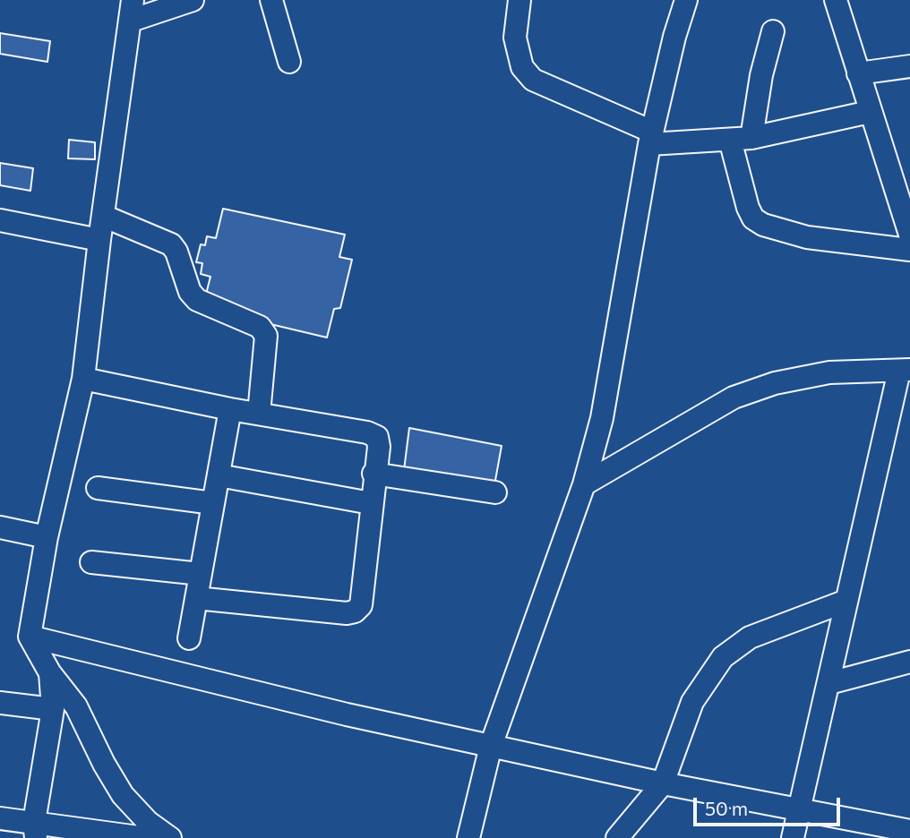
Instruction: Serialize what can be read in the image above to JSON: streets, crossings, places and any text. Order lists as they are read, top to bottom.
{
  "scale_bar": "50 m"
}
